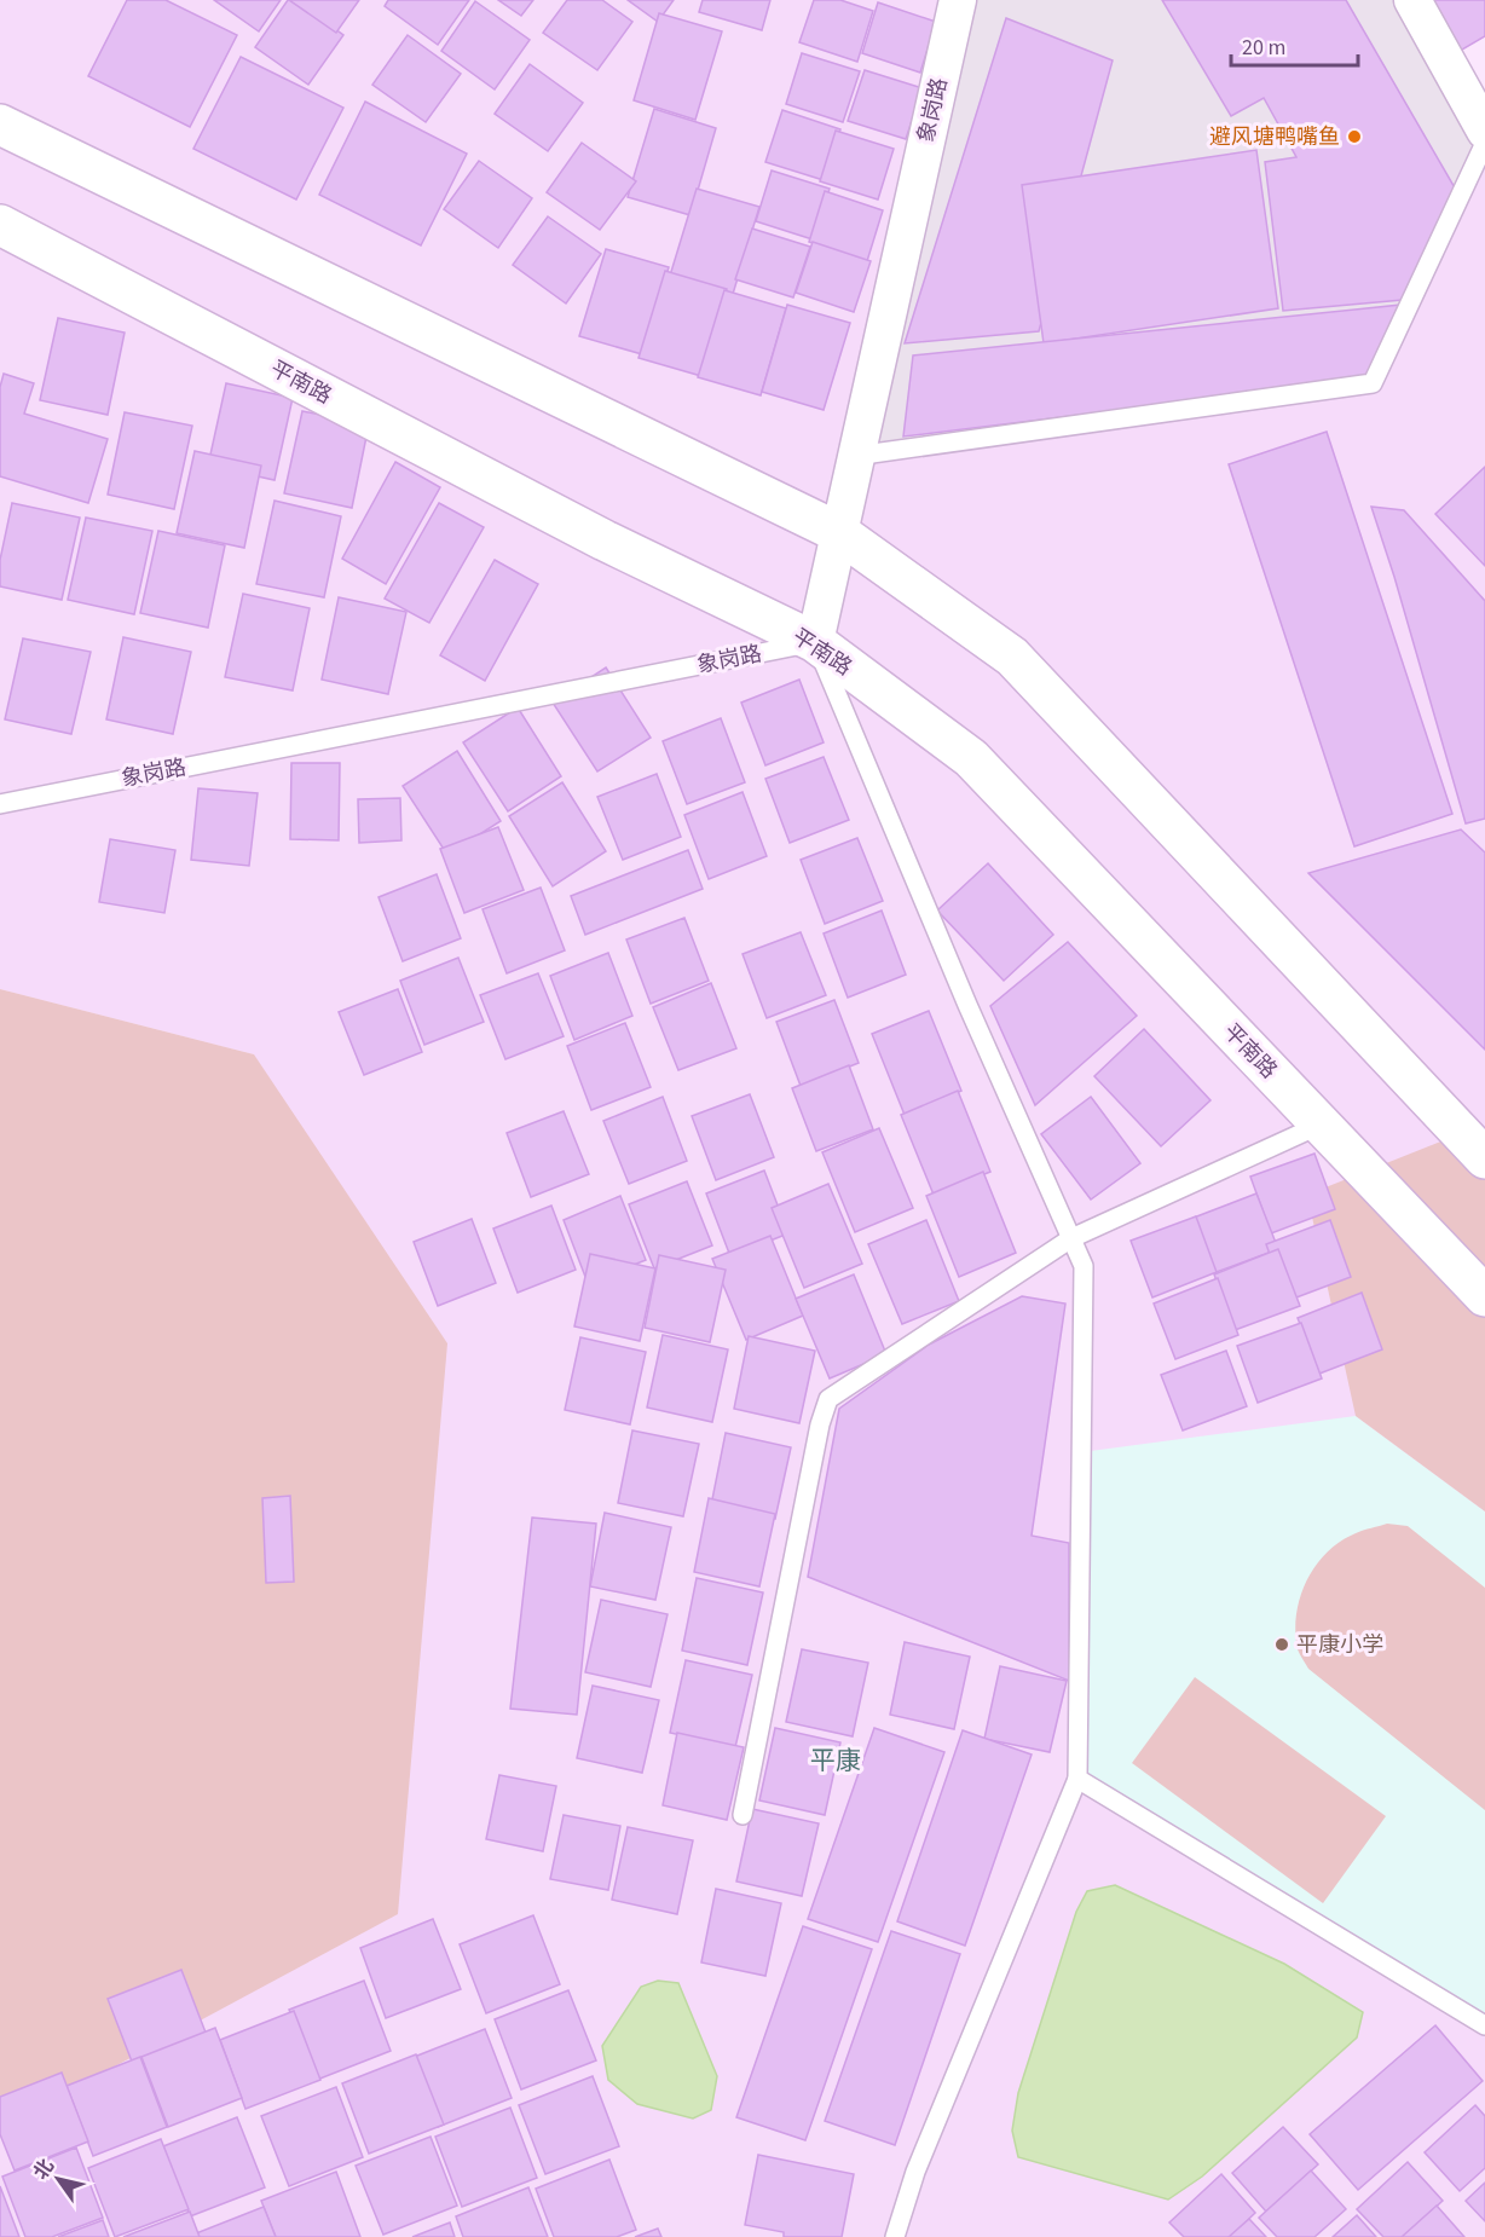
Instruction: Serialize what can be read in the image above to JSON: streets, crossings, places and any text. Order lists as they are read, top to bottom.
{
  "streets": {
    "main road": ["平南路"],
    "street": ["象岗路"]
  },
  "crossings": [
    ["象岗路", "平南路"]
  ],
  "districts": ["平康"],
  "places": ["避风塘鸭嘴鱼", "平康小学"],
  "scale_bar": "20 m",
  "north": "top left"
}
